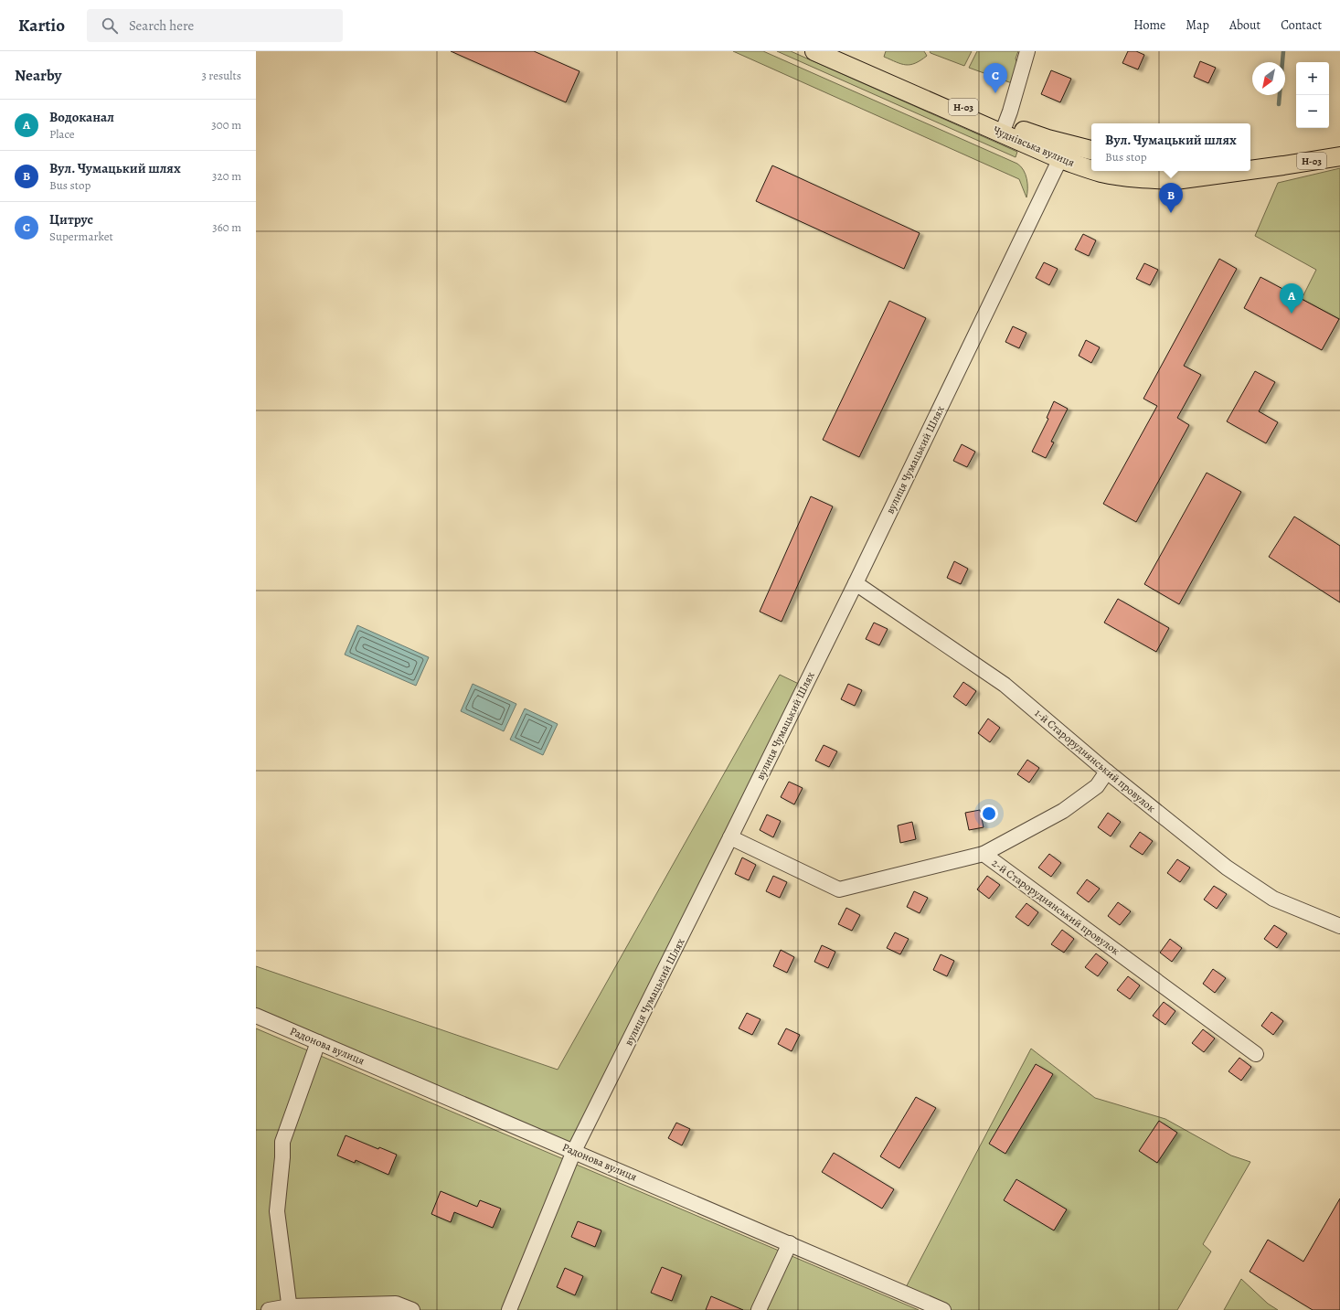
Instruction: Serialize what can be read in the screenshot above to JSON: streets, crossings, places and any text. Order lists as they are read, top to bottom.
{
  "streets": {
    "main road": ["Н-03", "Чуднівська вулиця"],
    "street": [
      "вулиця Чумацький Шлях",
      "1-й Староруднянський провулок",
      "2-й Староруднянський провулок",
      "Радонова вулиця"
    ]
  },
  "crossings": [
    ["Чуднівська вулиця", "вулиця Чумацький Шлях"],
    ["вулиця Чумацький Шлях", "1-й Староруднянський провулок"],
    ["вулиця Чумацький Шлях", "2-й Староруднянський провулок"],
    ["вулиця Чумацький Шлях", "Радонова вулиця"]
  ],
  "north": "bottom left",
  "page": {
    "header": "Kartio",
    "search": "Search here",
    "nav": [
      "Home",
      "Map",
      "About",
      "Contact"
    ],
    "heading": ["Nearby", "3 results"],
    "map_buttons": ["+", "−"],
    "pins": ["C", "B", "A"],
    "list": [
      {
        "mark": "A",
        "name": "Водоканал",
        "note": "Place",
        "value": "300 m"
      },
      {
        "mark": "B",
        "name": "Вул. Чумацький шлях",
        "note": "Bus stop",
        "value": "320 m"
      },
      {
        "mark": "C",
        "name": "Цитрус",
        "note": "Supermarket",
        "value": "360 m"
      }
    ],
    "popup": ["Вул. Чумацький шлях", "Bus stop"]
  }
}
